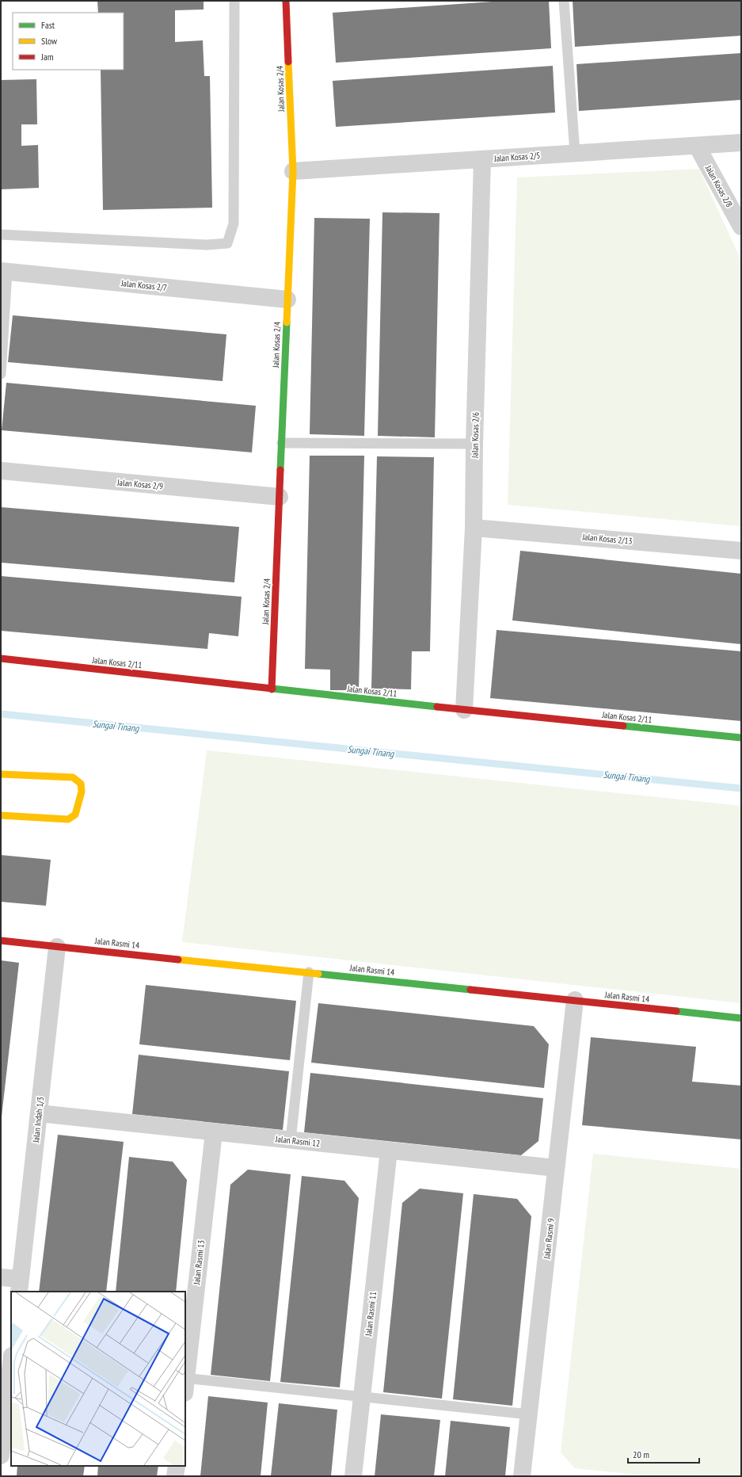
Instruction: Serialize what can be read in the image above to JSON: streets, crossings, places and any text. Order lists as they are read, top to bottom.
{
  "streets": {
    "street": [
      "Jalan Kosas 2/4",
      "Jalan Kosas 2/5",
      "Jalan Kosas 2/8",
      "Jalan Kosas 2/7",
      "Jalan Kosas 2/6",
      "Jalan Kosas 2/9",
      "Jalan Kosas 2/13",
      "Jalan Kosas 2/11",
      "Jalan Rasmi 14",
      "Jalan Indah 1/3",
      "Jalan Rasmi 12",
      "Jalan Rasmi 9",
      "Jalan Rasmi 13",
      "Jalan Rasmi 11"
    ]
  },
  "crossings": [
    ["Jalan Kosas 2/4", "Jalan Kosas 2/5"],
    ["Jalan Kosas 2/4", "Jalan Kosas 2/7"],
    ["Jalan Kosas 2/4", "Jalan Kosas 2/9"],
    ["Jalan Kosas 2/4", "Jalan Kosas 2/11"],
    ["Jalan Kosas 2/5", "Jalan Kosas 2/8"],
    ["Jalan Kosas 2/5", "Jalan Kosas 2/6"],
    ["Jalan Kosas 2/6", "Jalan Kosas 2/13"],
    ["Jalan Kosas 2/6", "Jalan Kosas 2/11"],
    ["Jalan Rasmi 14", "Jalan Indah 1/3"],
    ["Jalan Rasmi 14", "Jalan Rasmi 9"],
    ["Jalan Indah 1/3", "Jalan Rasmi 12"],
    ["Jalan Rasmi 12", "Jalan Rasmi 9"],
    ["Jalan Rasmi 12", "Jalan Rasmi 13"],
    ["Jalan Rasmi 12", "Jalan Rasmi 11"]
  ],
  "water": ["Sungai Tinang"],
  "legend": ["Fast", "Slow", "Jam"],
  "scale_bar": "20 m"
}
